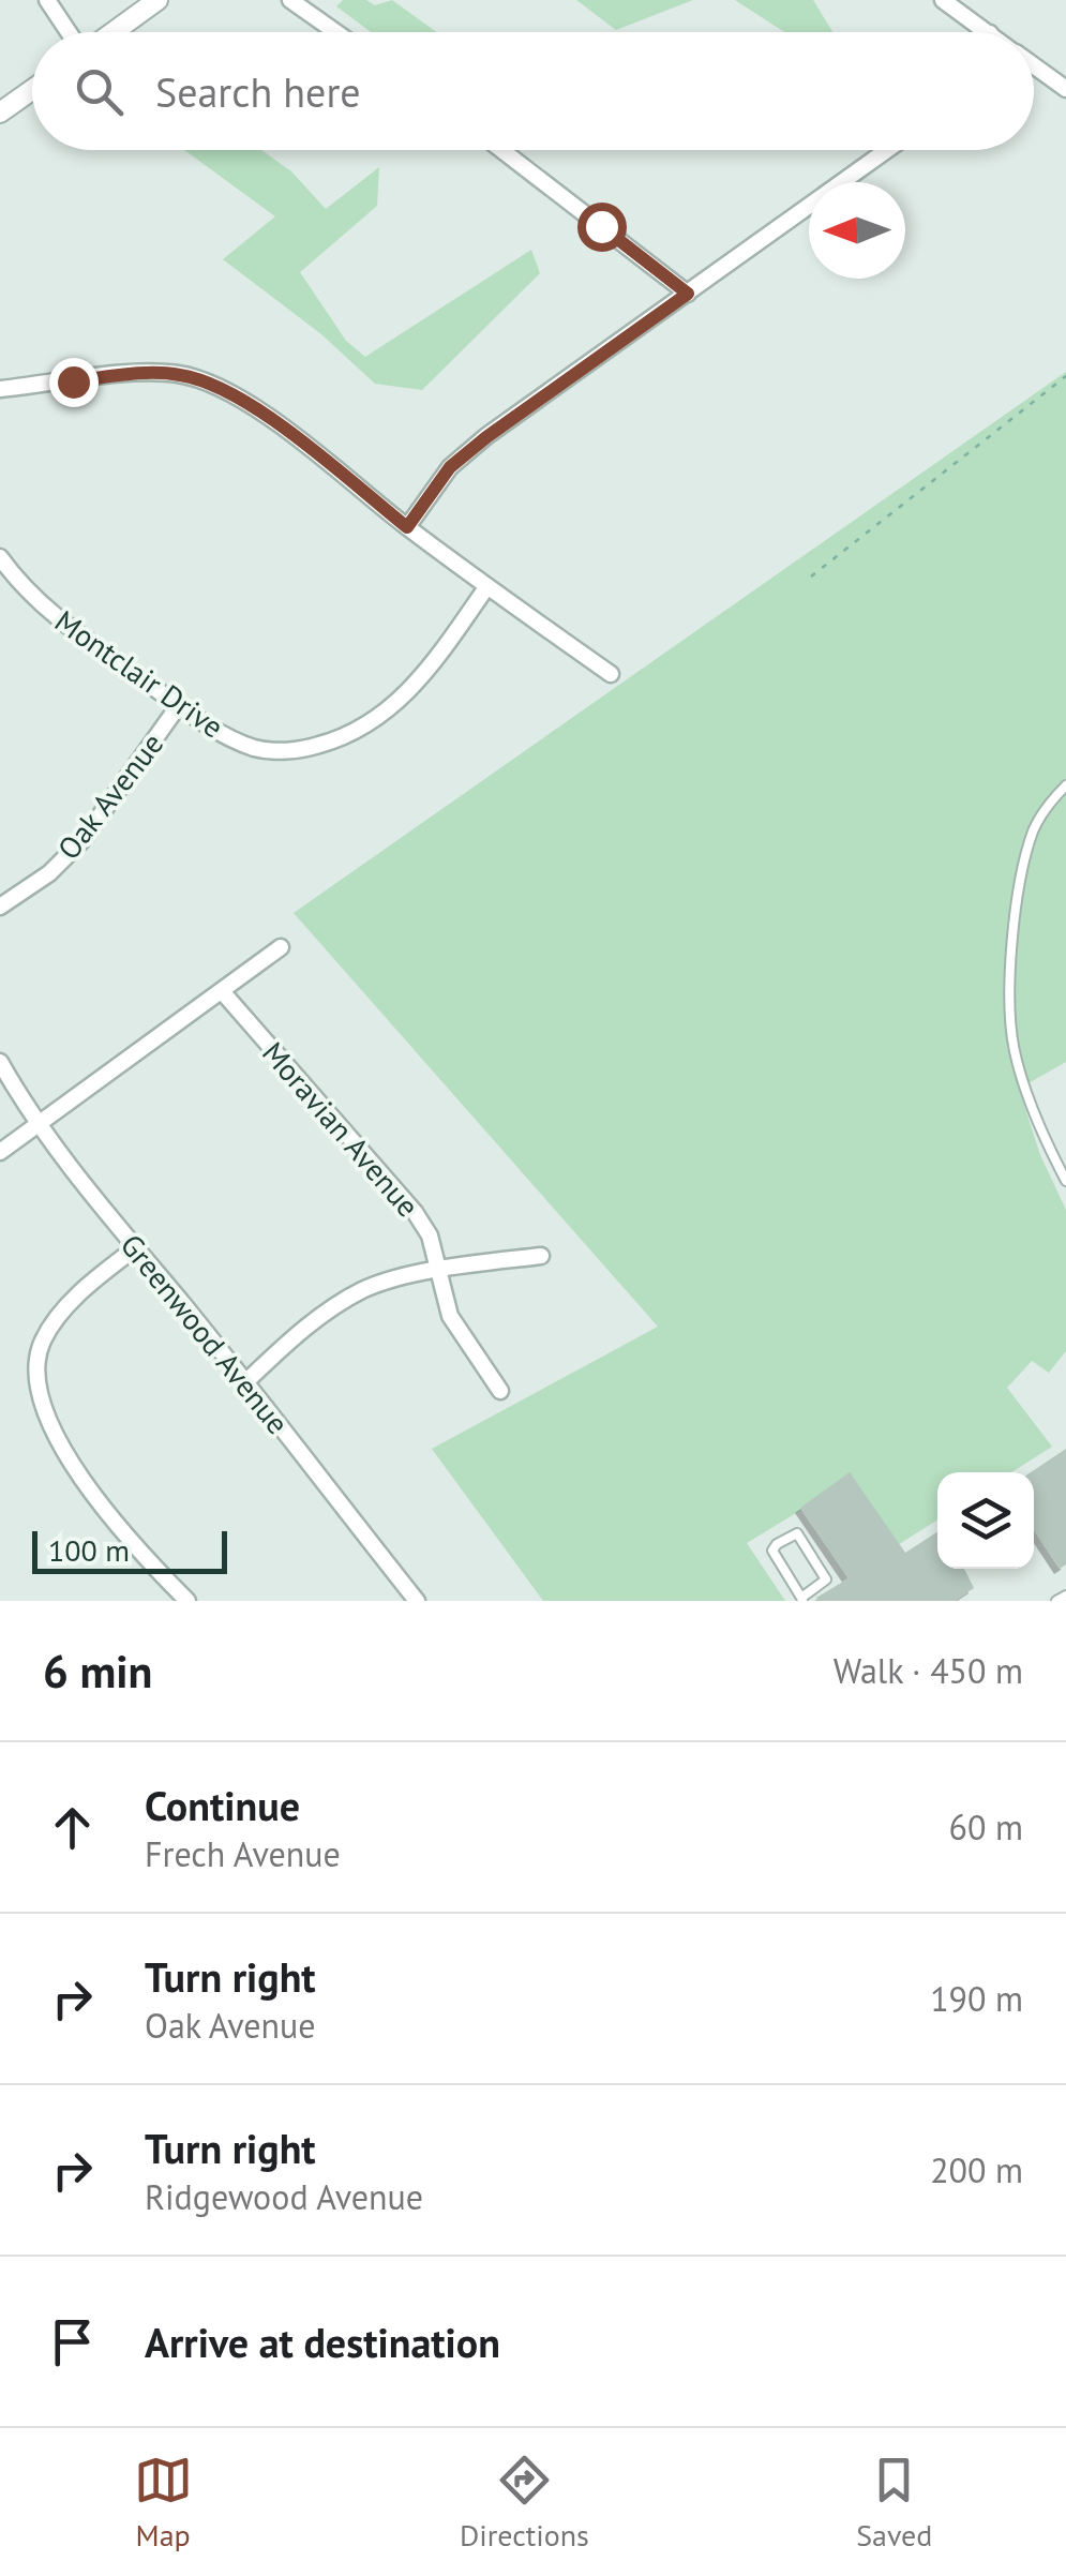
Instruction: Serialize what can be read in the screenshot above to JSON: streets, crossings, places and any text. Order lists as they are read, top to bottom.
{
  "streets": {
    "street": [
      "Montclair Drive",
      "Oak Avenue",
      "Moravian Avenue",
      "Greenwood Avenue"
    ]
  },
  "crossings": [
    ["Montclair Drive", "Oak Avenue"]
  ],
  "scale_bar": "100 m",
  "north": "left",
  "page": {
    "search": "Search here",
    "scale": "100 m",
    "heading": ["6 min", "Walk · 450 m"],
    "list": [
      ["Continue", "Frech Avenue", "60 m"],
      ["Turn right", "Oak Avenue", "190 m"],
      ["Turn right", "Ridgewood Avenue", "200 m"],
      "Arrive at destination"
    ],
    "nav": ["Map", "Directions", "Saved"]
  }
}
